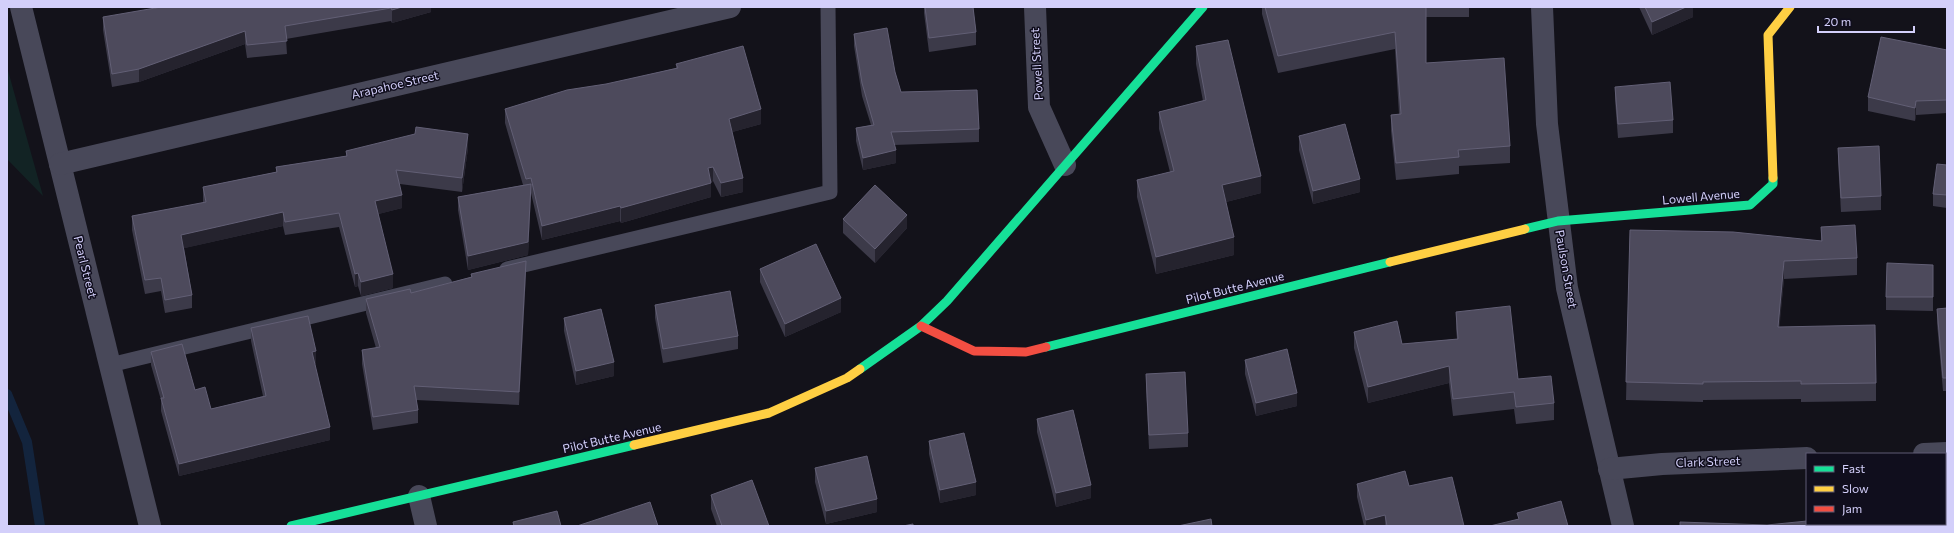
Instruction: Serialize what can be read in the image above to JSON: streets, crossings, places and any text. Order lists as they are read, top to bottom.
{
  "streets": {
    "main road": ["Lowell Avenue", "Pilot Butte Avenue"],
    "street": [
      "Powell Street",
      "Arapahoe Street",
      "Pearl Street",
      "Paulson Street",
      "Clark Street"
    ]
  },
  "crossings": [
    ["Powell Street", "Pilot Butte Avenue"],
    ["Arapahoe Street", "Pearl Street"],
    ["Lowell Avenue", "Paulson Street"],
    ["Lowell Avenue", "Pilot Butte Avenue"],
    ["Paulson Street", "Pilot Butte Avenue"],
    ["Paulson Street", "Clark Street"]
  ],
  "legend": ["Fast", "Slow", "Jam"],
  "scale_bar": "20 m"
}
